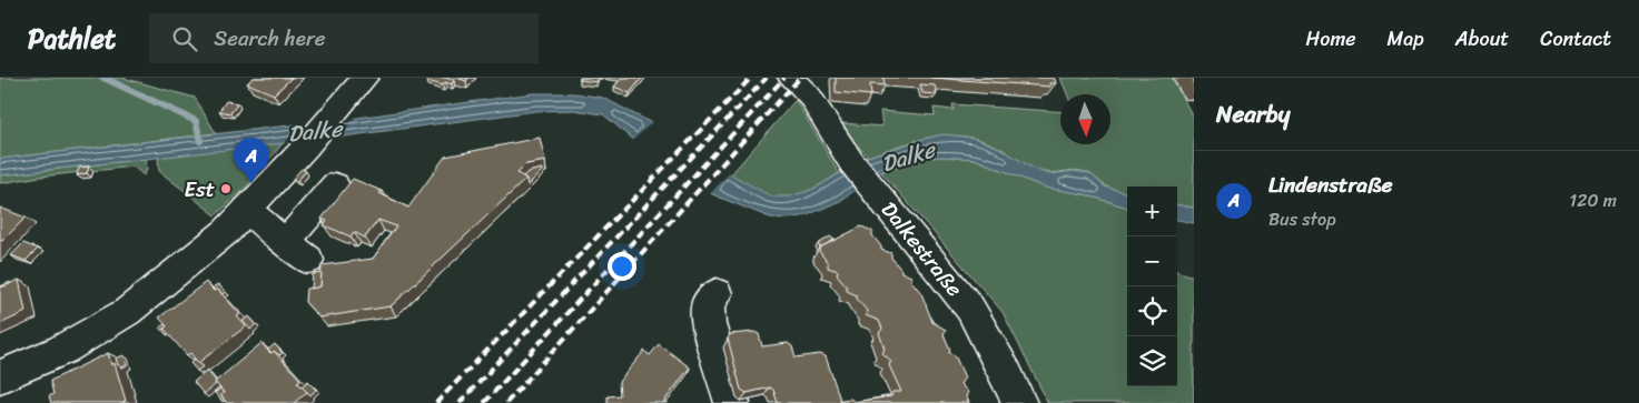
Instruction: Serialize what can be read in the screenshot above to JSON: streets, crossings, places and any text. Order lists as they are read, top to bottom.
{
  "streets": {
    "main road": ["Dalkestraße"]
  },
  "water": ["Dalke"],
  "places": ["Est"],
  "north": "bottom",
  "page": {
    "header": "Pathlet",
    "search": "Search here",
    "nav": [
      "Home",
      "Map",
      "About",
      "Contact"
    ],
    "heading": "Nearby",
    "pins": "A",
    "list": [
      {
        "mark": "A",
        "name": "Lindenstraße",
        "note": "Bus stop",
        "value": "120 m"
      }
    ],
    "map_buttons": ["+", "−"]
  }
}
